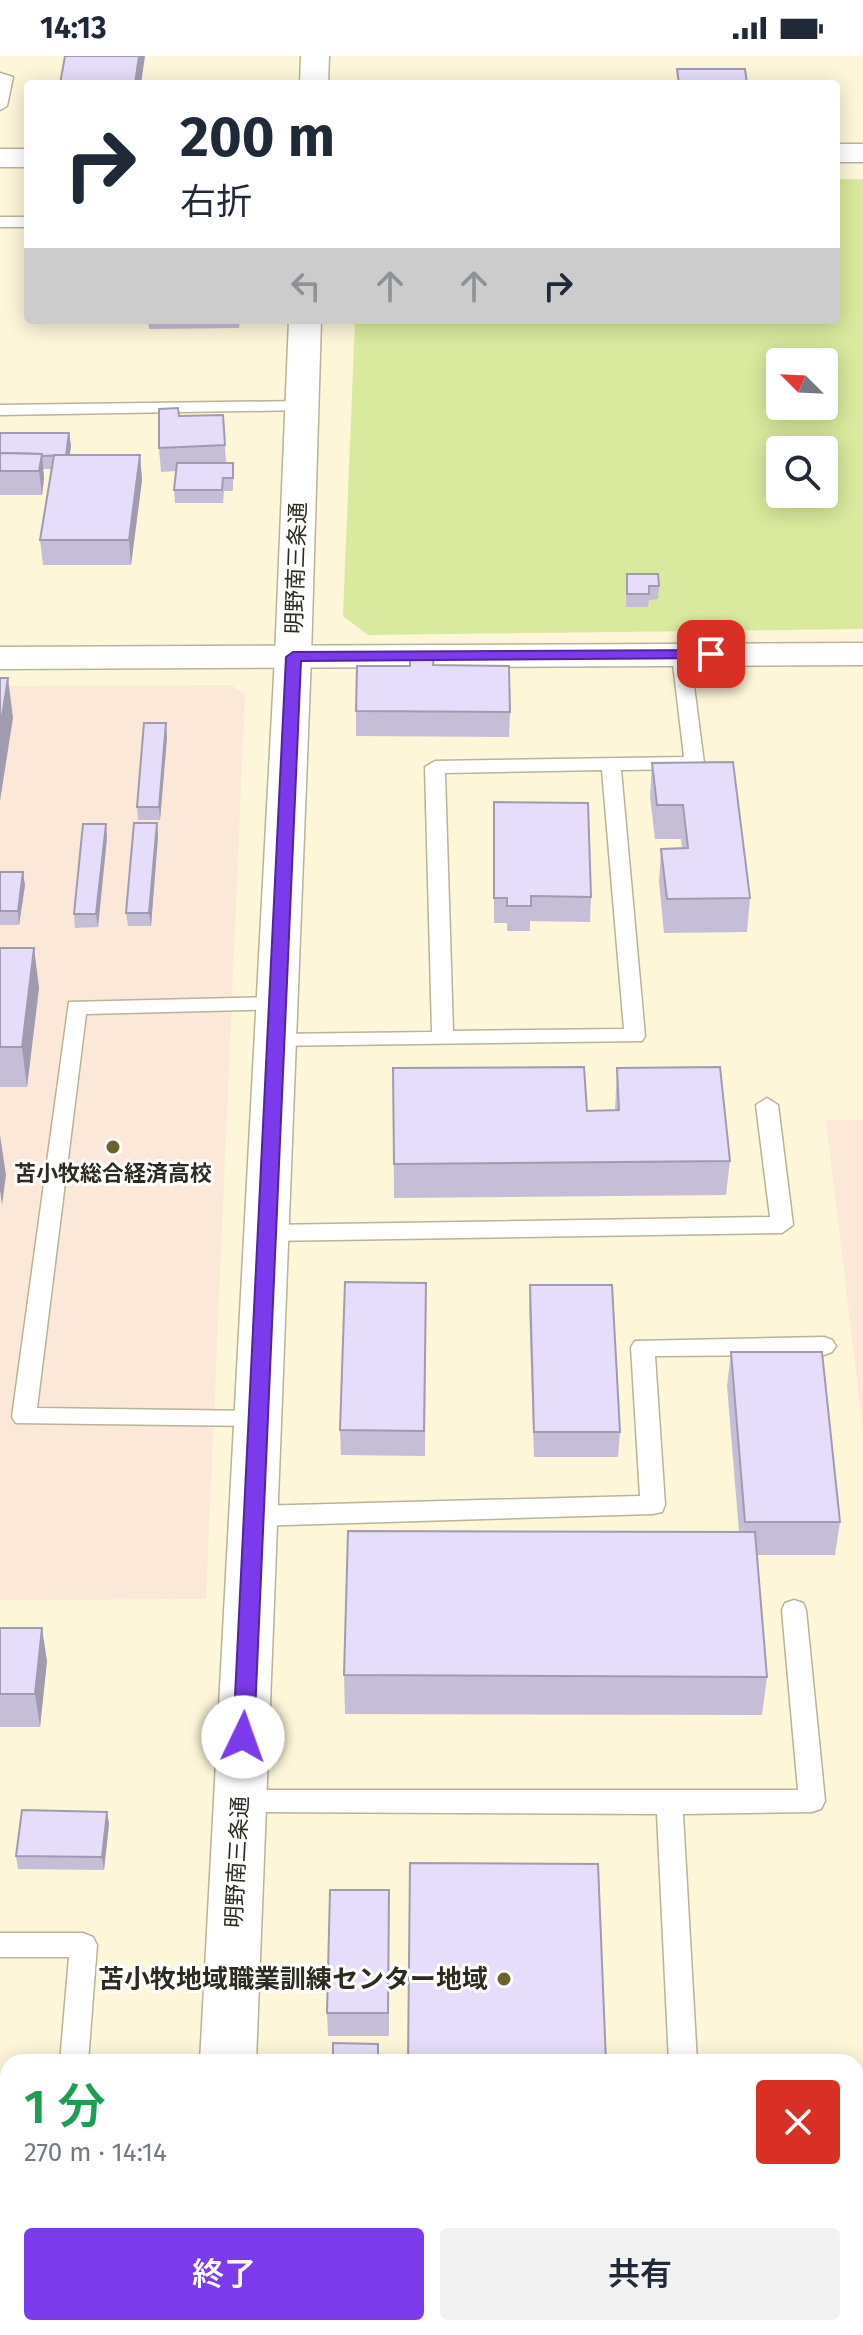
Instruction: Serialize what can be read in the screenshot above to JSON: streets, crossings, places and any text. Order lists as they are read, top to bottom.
{
  "streets": {
    "street": ["明野南三条通"]
  },
  "places": ["苫小牧総合経済高校", "苫小牧地域職業訓練センター地域"],
  "north": "top left",
  "page": {
    "status": "14:13",
    "turn": ["200 m", "右折"],
    "heading": ["1 分", "270 m · 14:14"],
    "buttons": ["終了", "共有"]
  }
}
